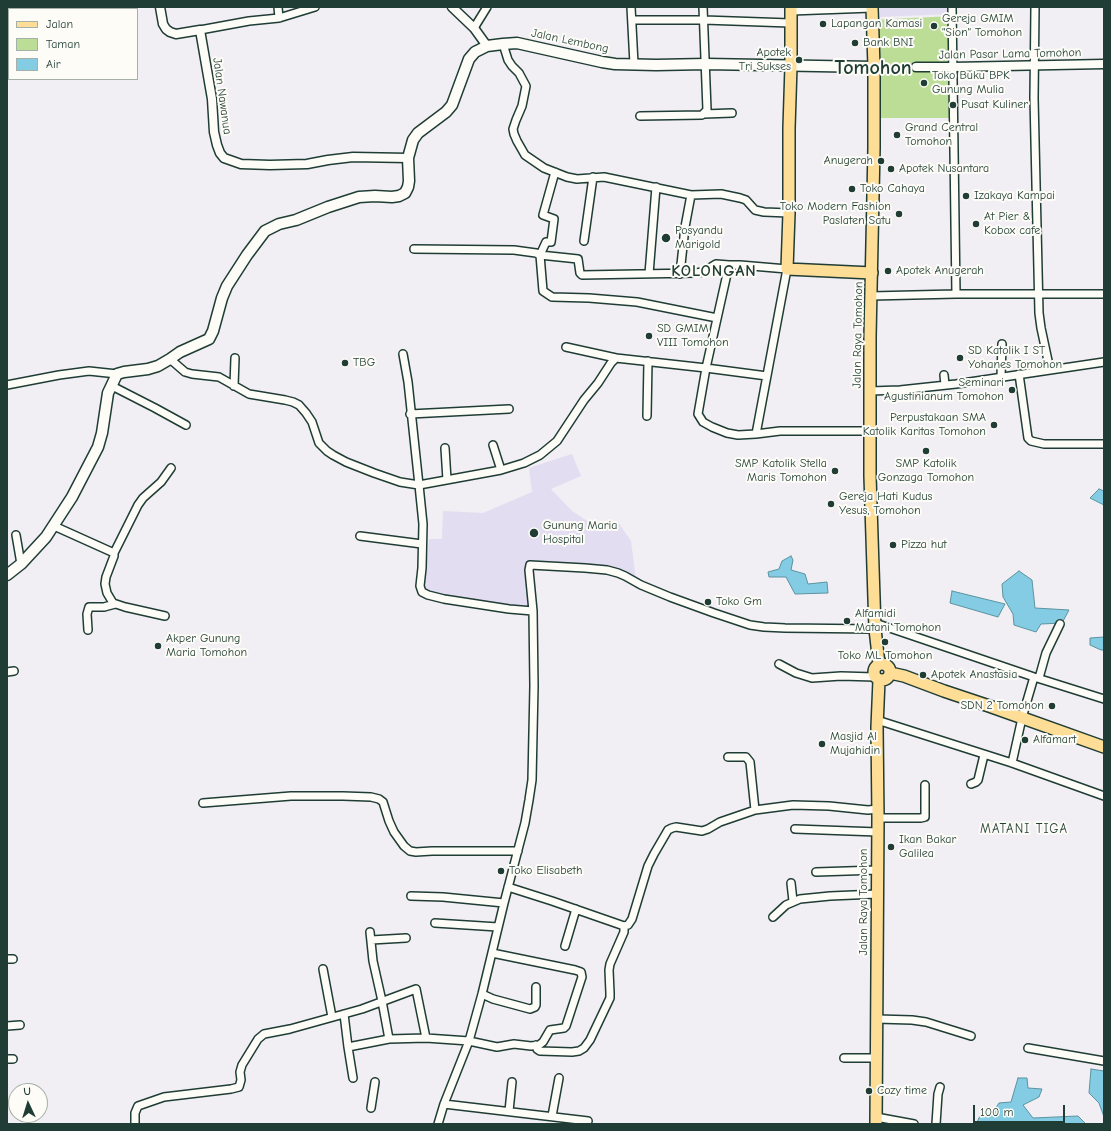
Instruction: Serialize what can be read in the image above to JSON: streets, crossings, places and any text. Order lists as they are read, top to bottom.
{
  "streets": {
    "main road": ["Jalan Lembong", "Jalan Raya Tomohon"],
    "street": ["Jalan Pasar Lama Tomohon", "Jalan Nawanua"]
  },
  "crossings": [
    ["Jalan Lembong", "Jalan Nawanua"],
    ["Jalan Lembong", "Jalan Raya Tomohon"]
  ],
  "districts": ["Tomohon", "KOLONGAN", "MATANI TIGA"],
  "places": [
    "Lapangan Kamasi",
    "Gereja GMIM \"Sion\" Tomohon",
    "Bank BNI",
    "Apotek Tri Sukses",
    "Toko Buku BPK Gunung Mulia",
    "Pusat Kuliner",
    "Grand Central Tomohon",
    "Anugerah",
    "Apotek Nusantara",
    "Toko Cahaya",
    "Izakaya Kampai",
    "Toko Modern Fashion Paslaten Satu",
    "At Pier & Kobox cafe",
    "Posyandu Marigold",
    "Apotek Anugerah",
    "SD GMIM VIII Tomohon",
    "SD Katolik I ST Yohanes Tomohon",
    "TBG",
    "Seminari Agustinianum Tomohon",
    "Perpustakaan SMA Katolik Karitas Tomohon",
    "SMP Katolik Gonzaga Tomohon",
    "SMP Katolik Stella Maris Tomohon",
    "Gereja Hati Kudus Yesus, Tomohon",
    "Gunung Maria Hospital",
    "Pizza hut",
    "Toko Gm",
    "Alfamidi Matani Tomohon",
    "Toko ML Tomohon",
    "Akper Gunung Maria Tomohon",
    "Apotek Anastasia",
    "SDN 2 Tomohon",
    "Alfamart",
    "Masjid Al Mujahidin",
    "Ikan Bakar Galilea",
    "Toko Elisabeth",
    "Cozy time"
  ],
  "legend": ["Jalan", "Taman", "Air"],
  "scale_bar": "100 m",
  "north": "top"
}
